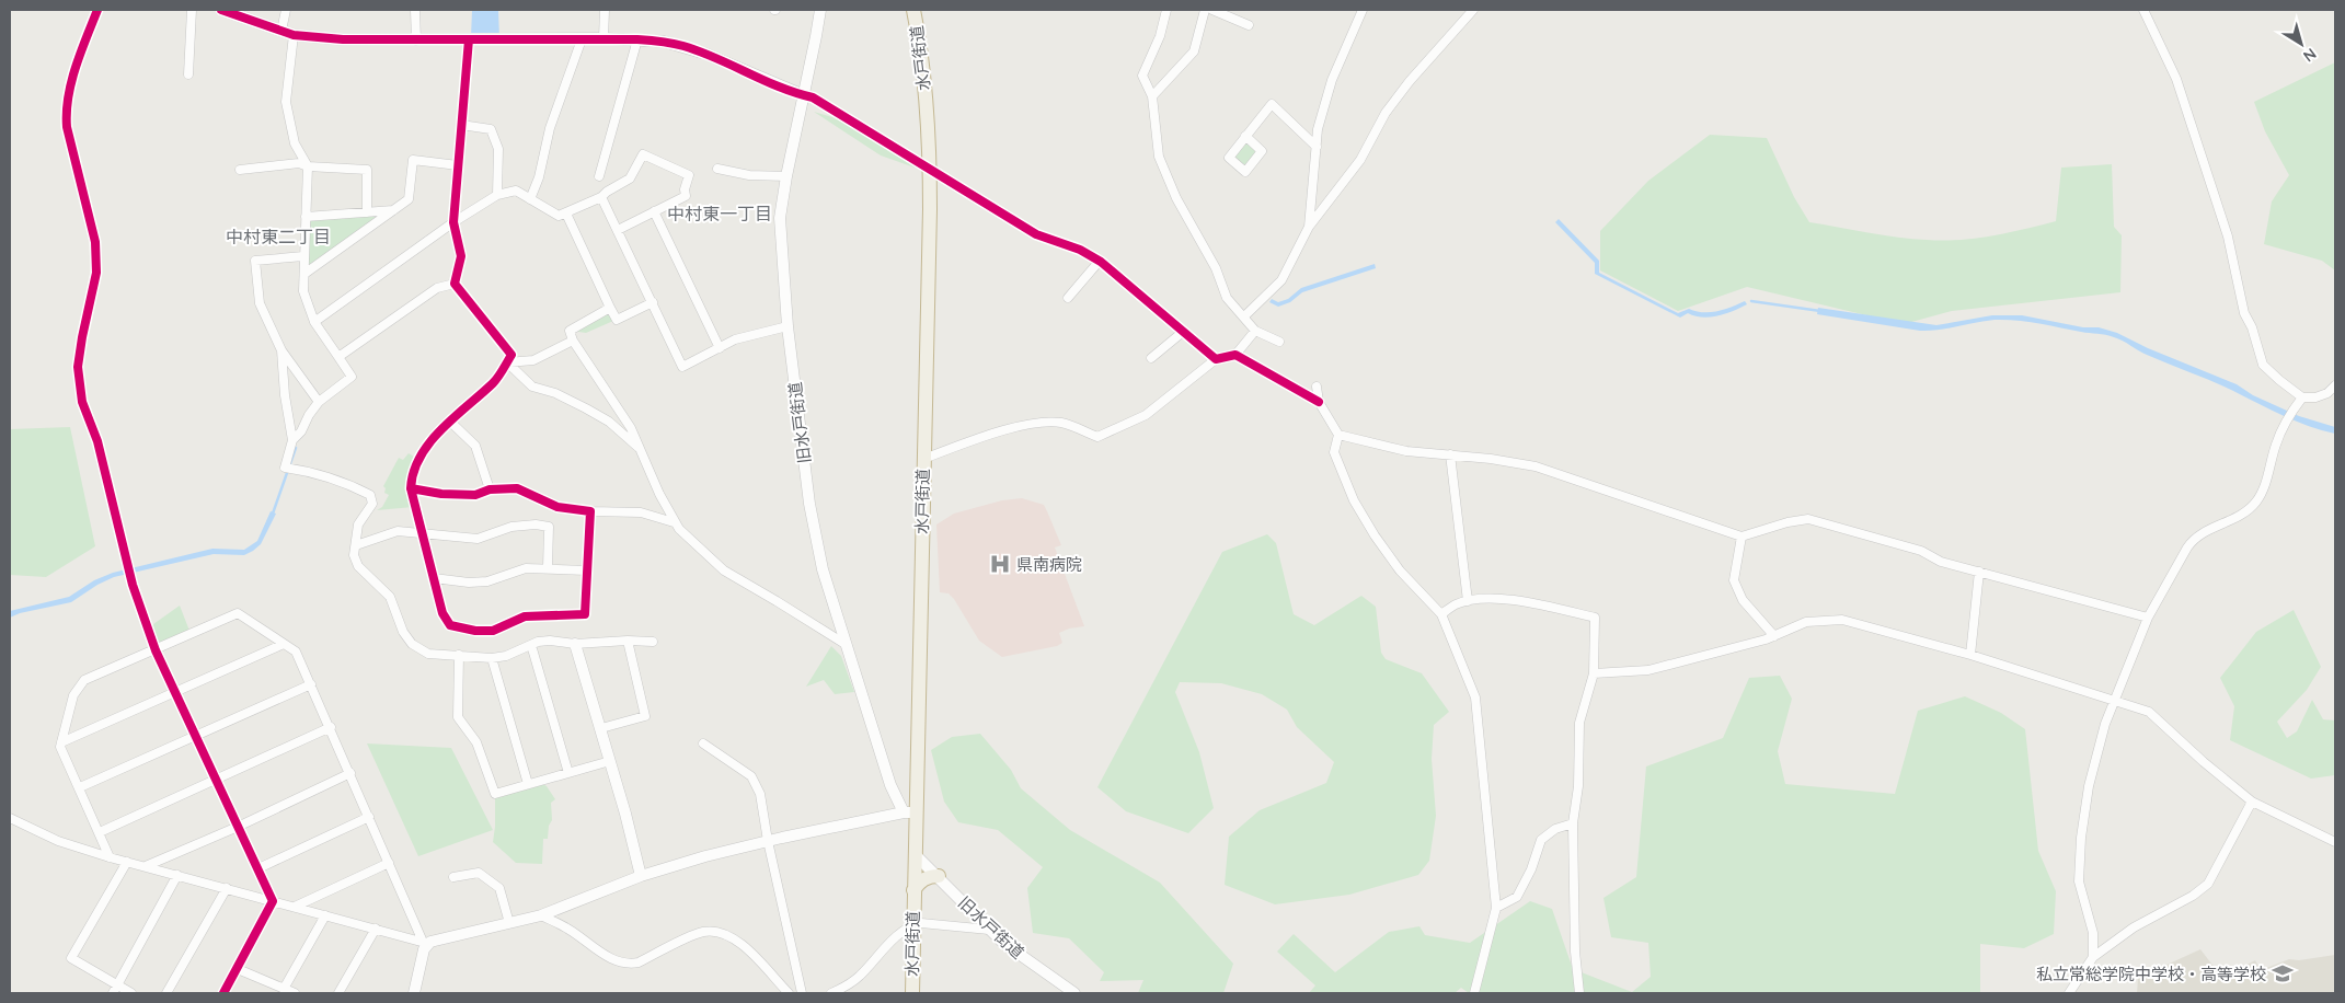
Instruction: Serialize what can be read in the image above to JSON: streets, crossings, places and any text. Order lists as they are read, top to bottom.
{
  "streets": {
    "highway": ["水戸街道"],
    "street": ["旧水戸街道"]
  },
  "crossings": [
    ["水戸街道", "旧水戸街道"]
  ],
  "districts": ["中村東一丁目", "中村東二丁目"],
  "places": {
    "hospital": ["県南病院"],
    "school or university": ["私立常総学院中学校・高等学校"]
  },
  "north": "bottom right"
}
